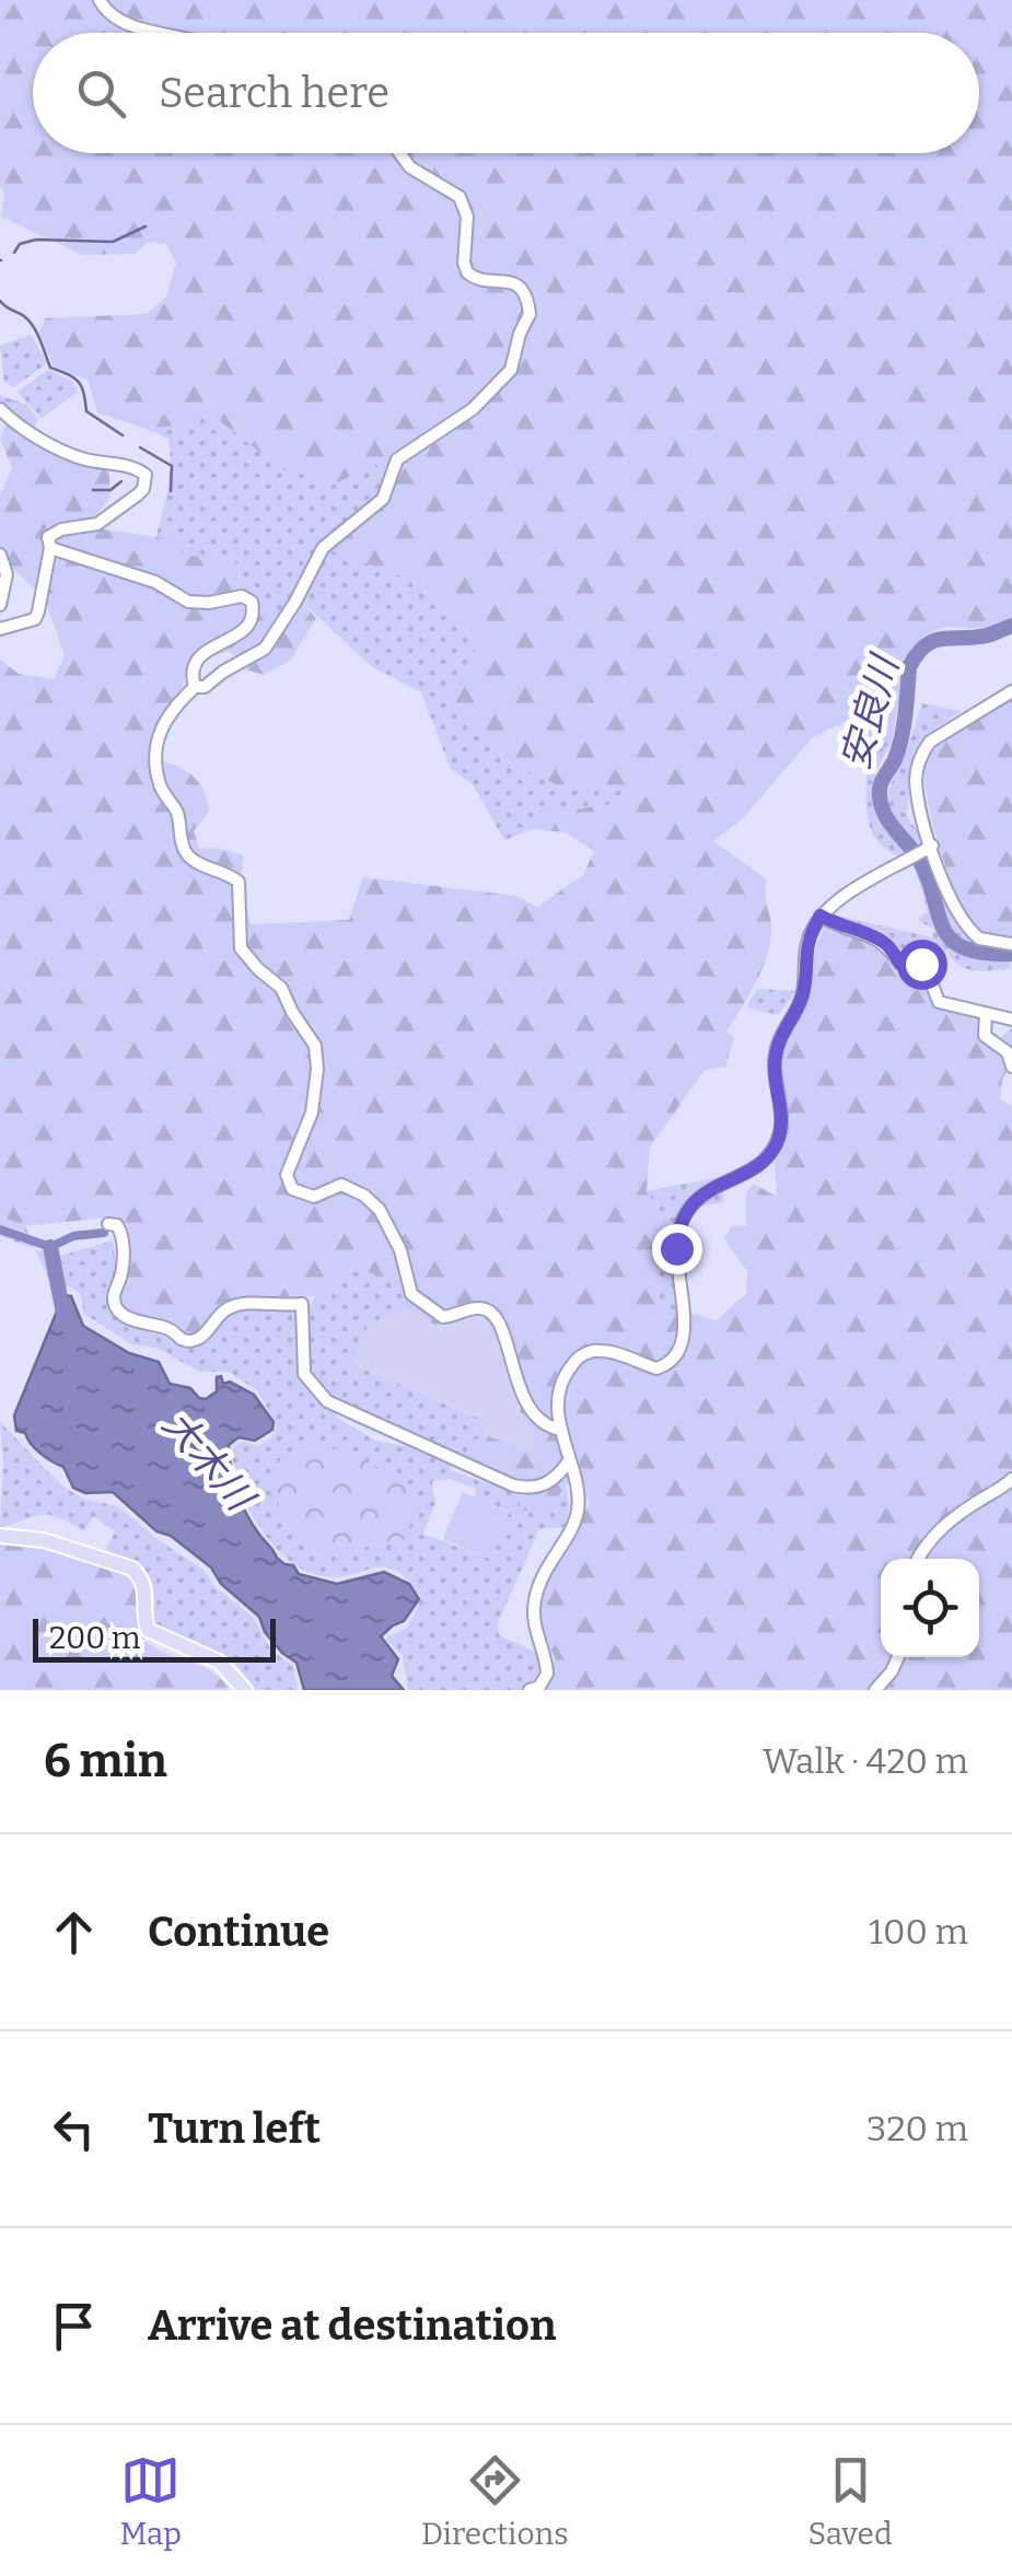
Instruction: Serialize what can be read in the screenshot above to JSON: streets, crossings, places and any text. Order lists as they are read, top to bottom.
{
  "water": ["安良川", "大木川"],
  "scale_bar": "200 m",
  "page": {
    "search": "Search here",
    "scale": "200 m",
    "heading": ["6 min", "Walk · 420 m"],
    "list": [
      ["Continue", "100 m"],
      ["Turn left", "320 m"],
      "Arrive at destination"
    ],
    "nav": ["Map", "Directions", "Saved"]
  }
}
